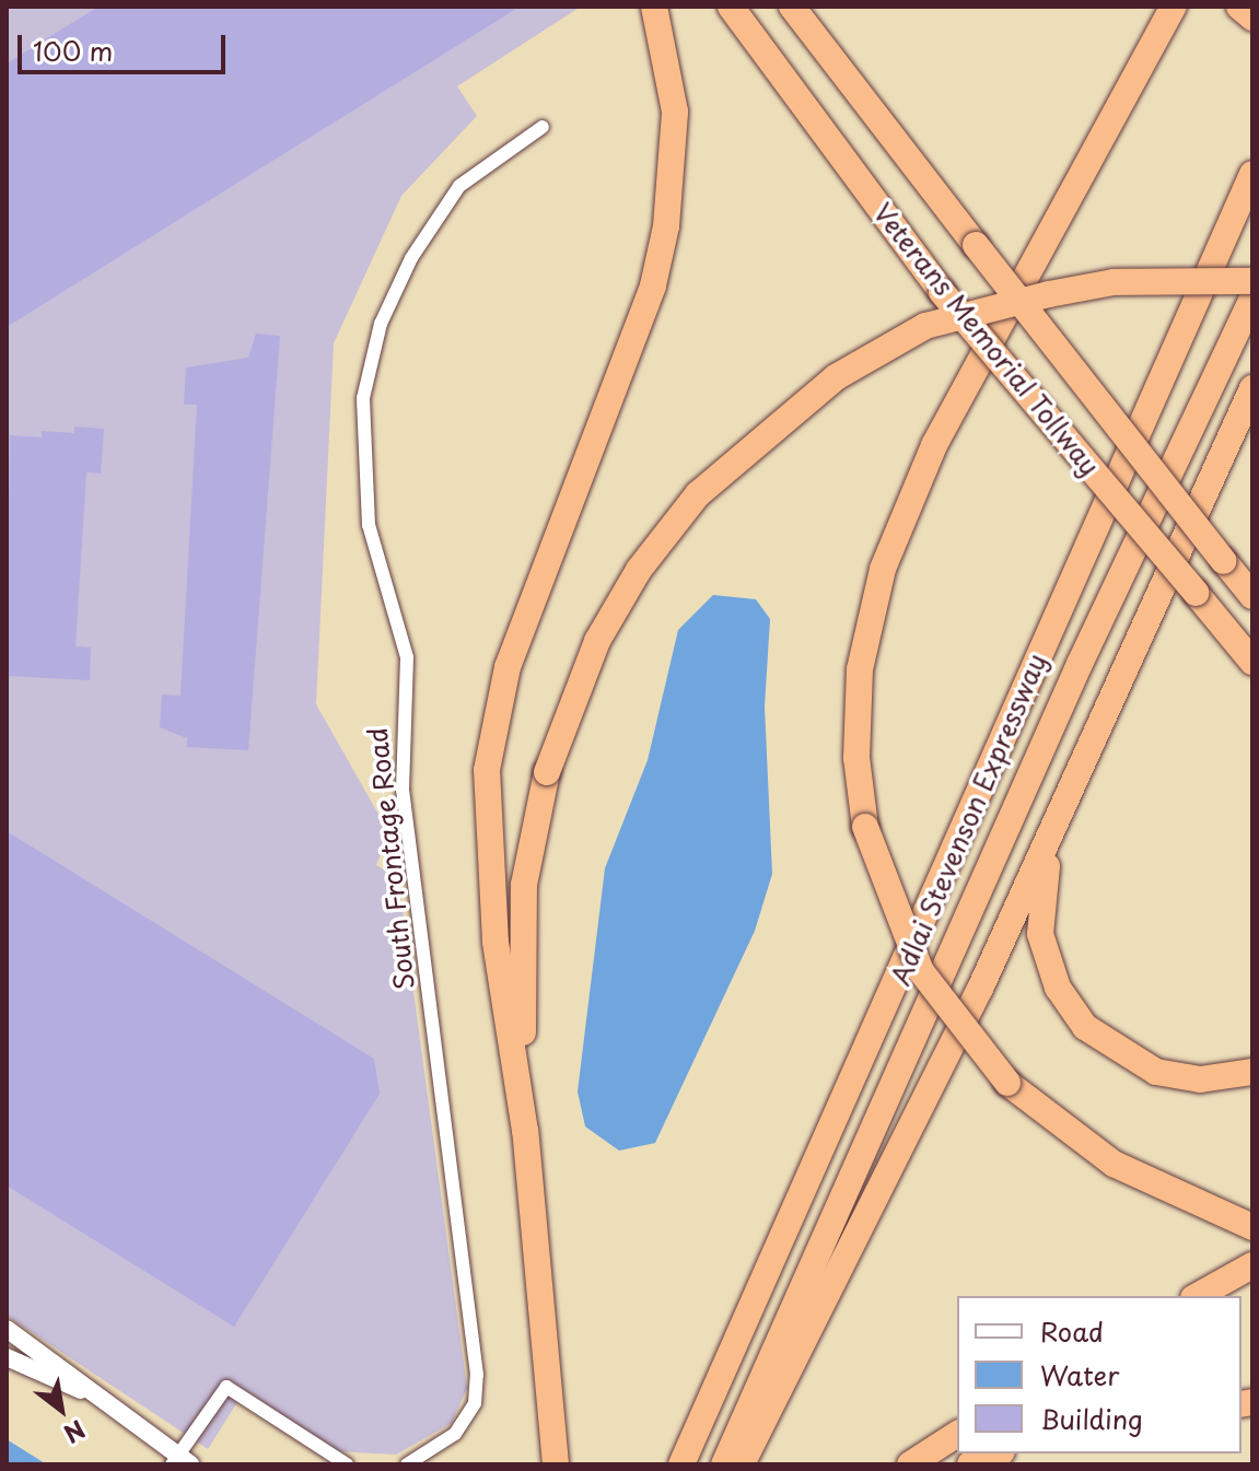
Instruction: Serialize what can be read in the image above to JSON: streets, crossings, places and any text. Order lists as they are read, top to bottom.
{
  "streets": {
    "highway": ["Veterans Memorial Tollway", "Adlai Stevenson Expressway"],
    "street": ["South Frontage Road"]
  },
  "legend": ["Road", "Water", "Building"],
  "scale_bar": "100 m",
  "north": "bottom right"
}
